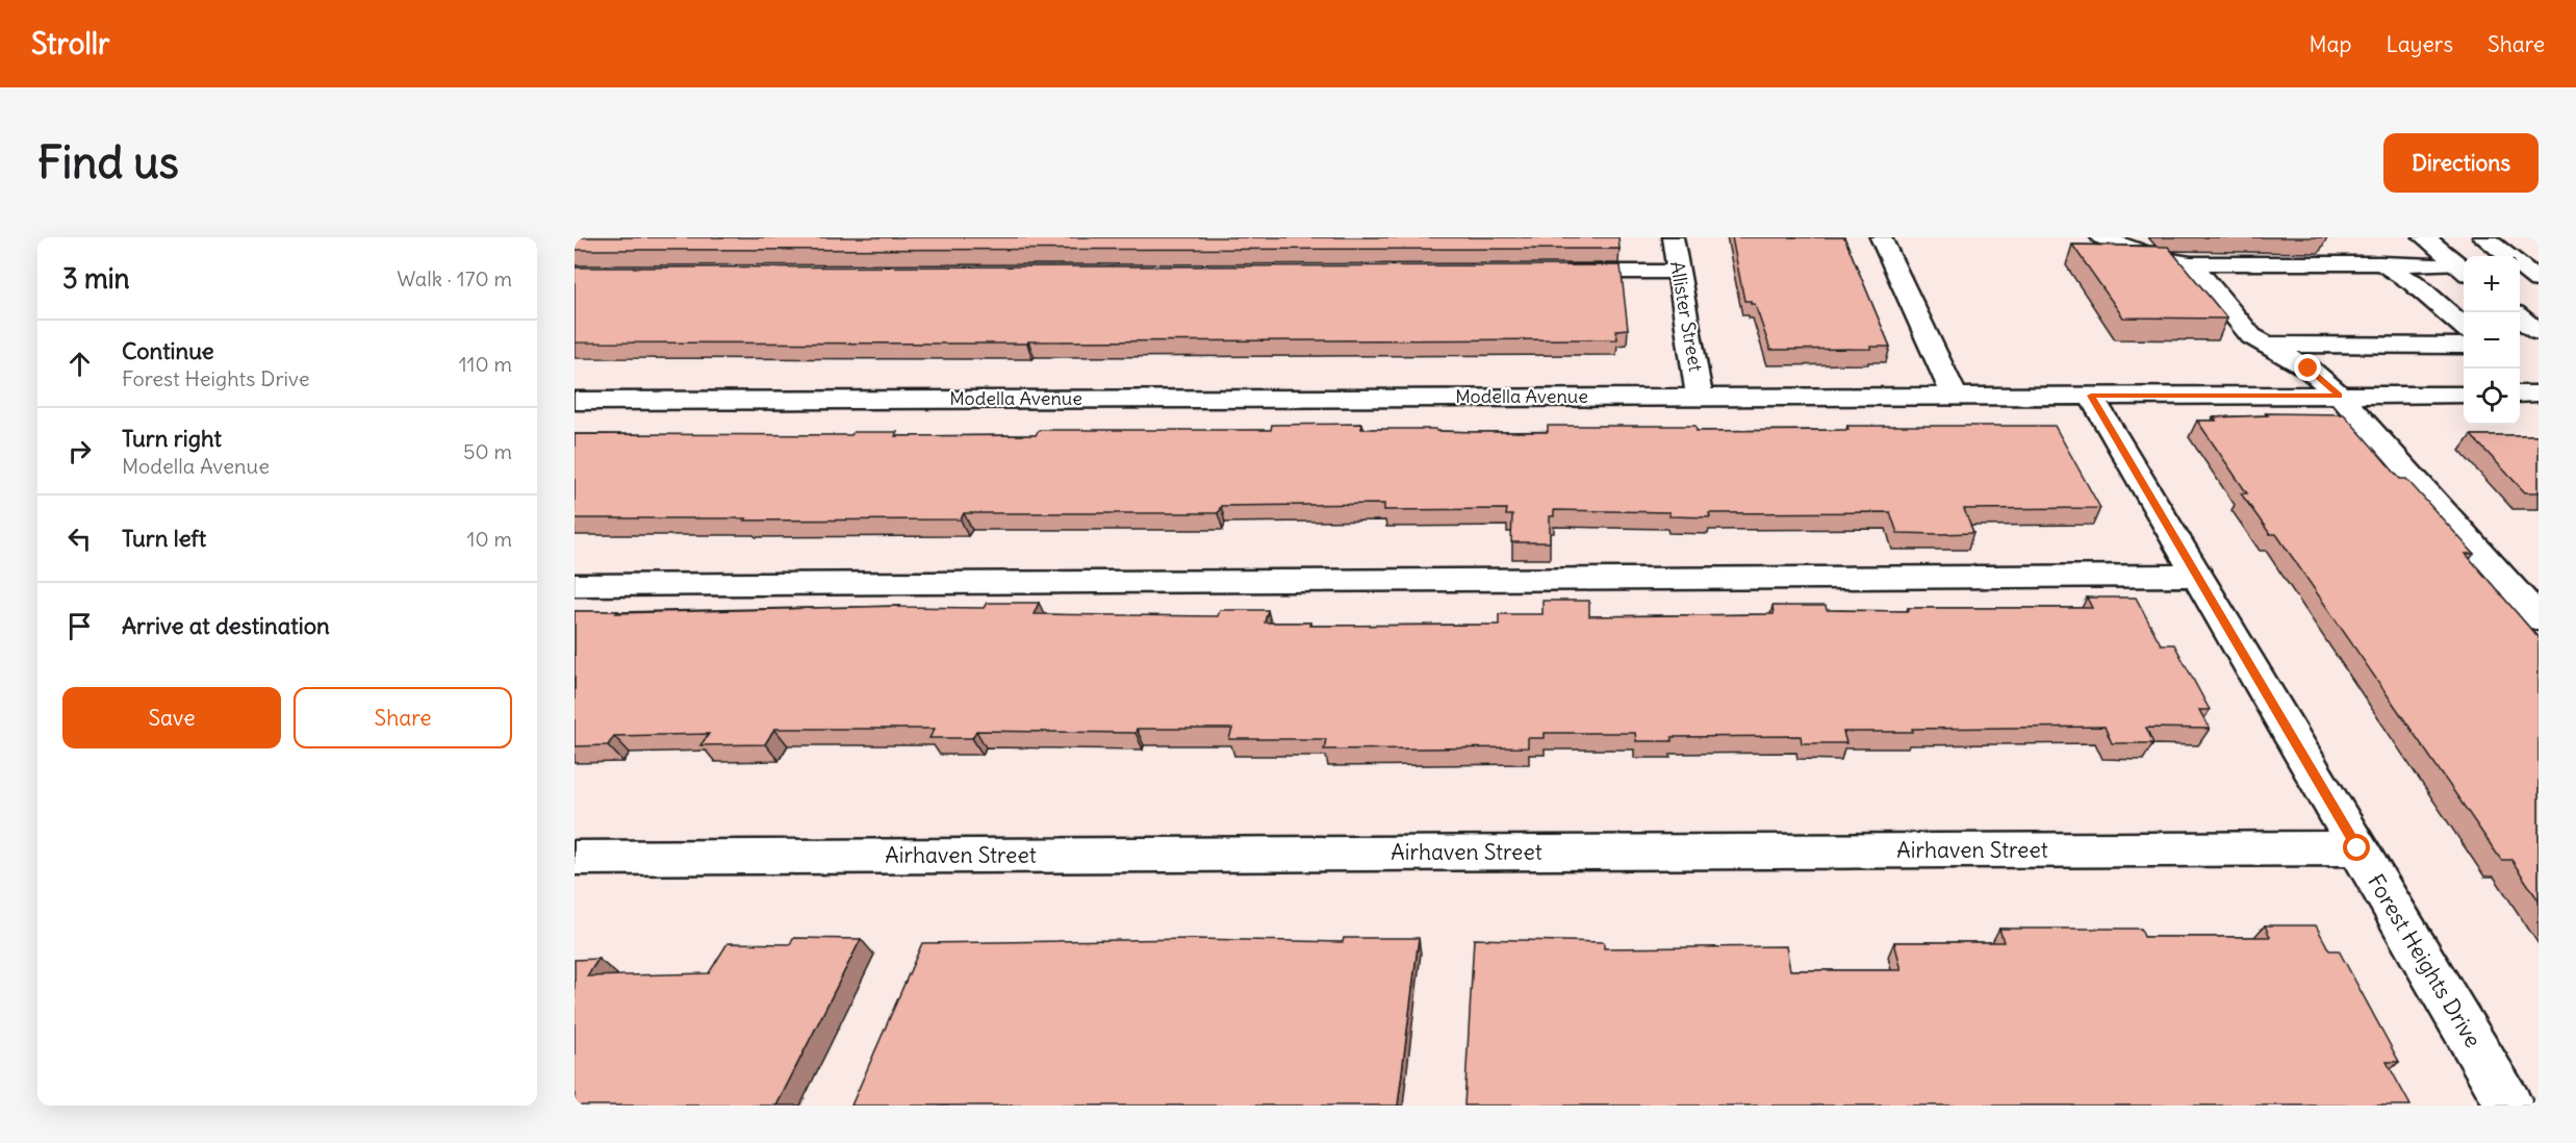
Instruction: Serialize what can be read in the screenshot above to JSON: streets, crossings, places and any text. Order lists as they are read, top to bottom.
{
  "streets": {
    "street": [
      "Allister Street",
      "Modella Avenue",
      "Airhaven Street",
      "Forest Heights Drive"
    ]
  },
  "crossings": [
    ["Allister Street", "Modella Avenue"],
    ["Modella Avenue", "Forest Heights Drive"],
    ["Airhaven Street", "Forest Heights Drive"]
  ],
  "page": {
    "header": "Strollr",
    "nav": ["Map", "Layers", "Share"],
    "buttons": [
      "Directions",
      ["Save", "Share"]
    ],
    "title": "Find us",
    "heading": ["3 min", "Walk · 170 m"],
    "map_buttons": ["+", "−"],
    "list": [
      ["Continue", "Forest Heights Drive", "110 m"],
      ["Turn right", "Modella Avenue", "50 m"],
      ["Turn left", "10 m"],
      "Arrive at destination"
    ]
  }
}
